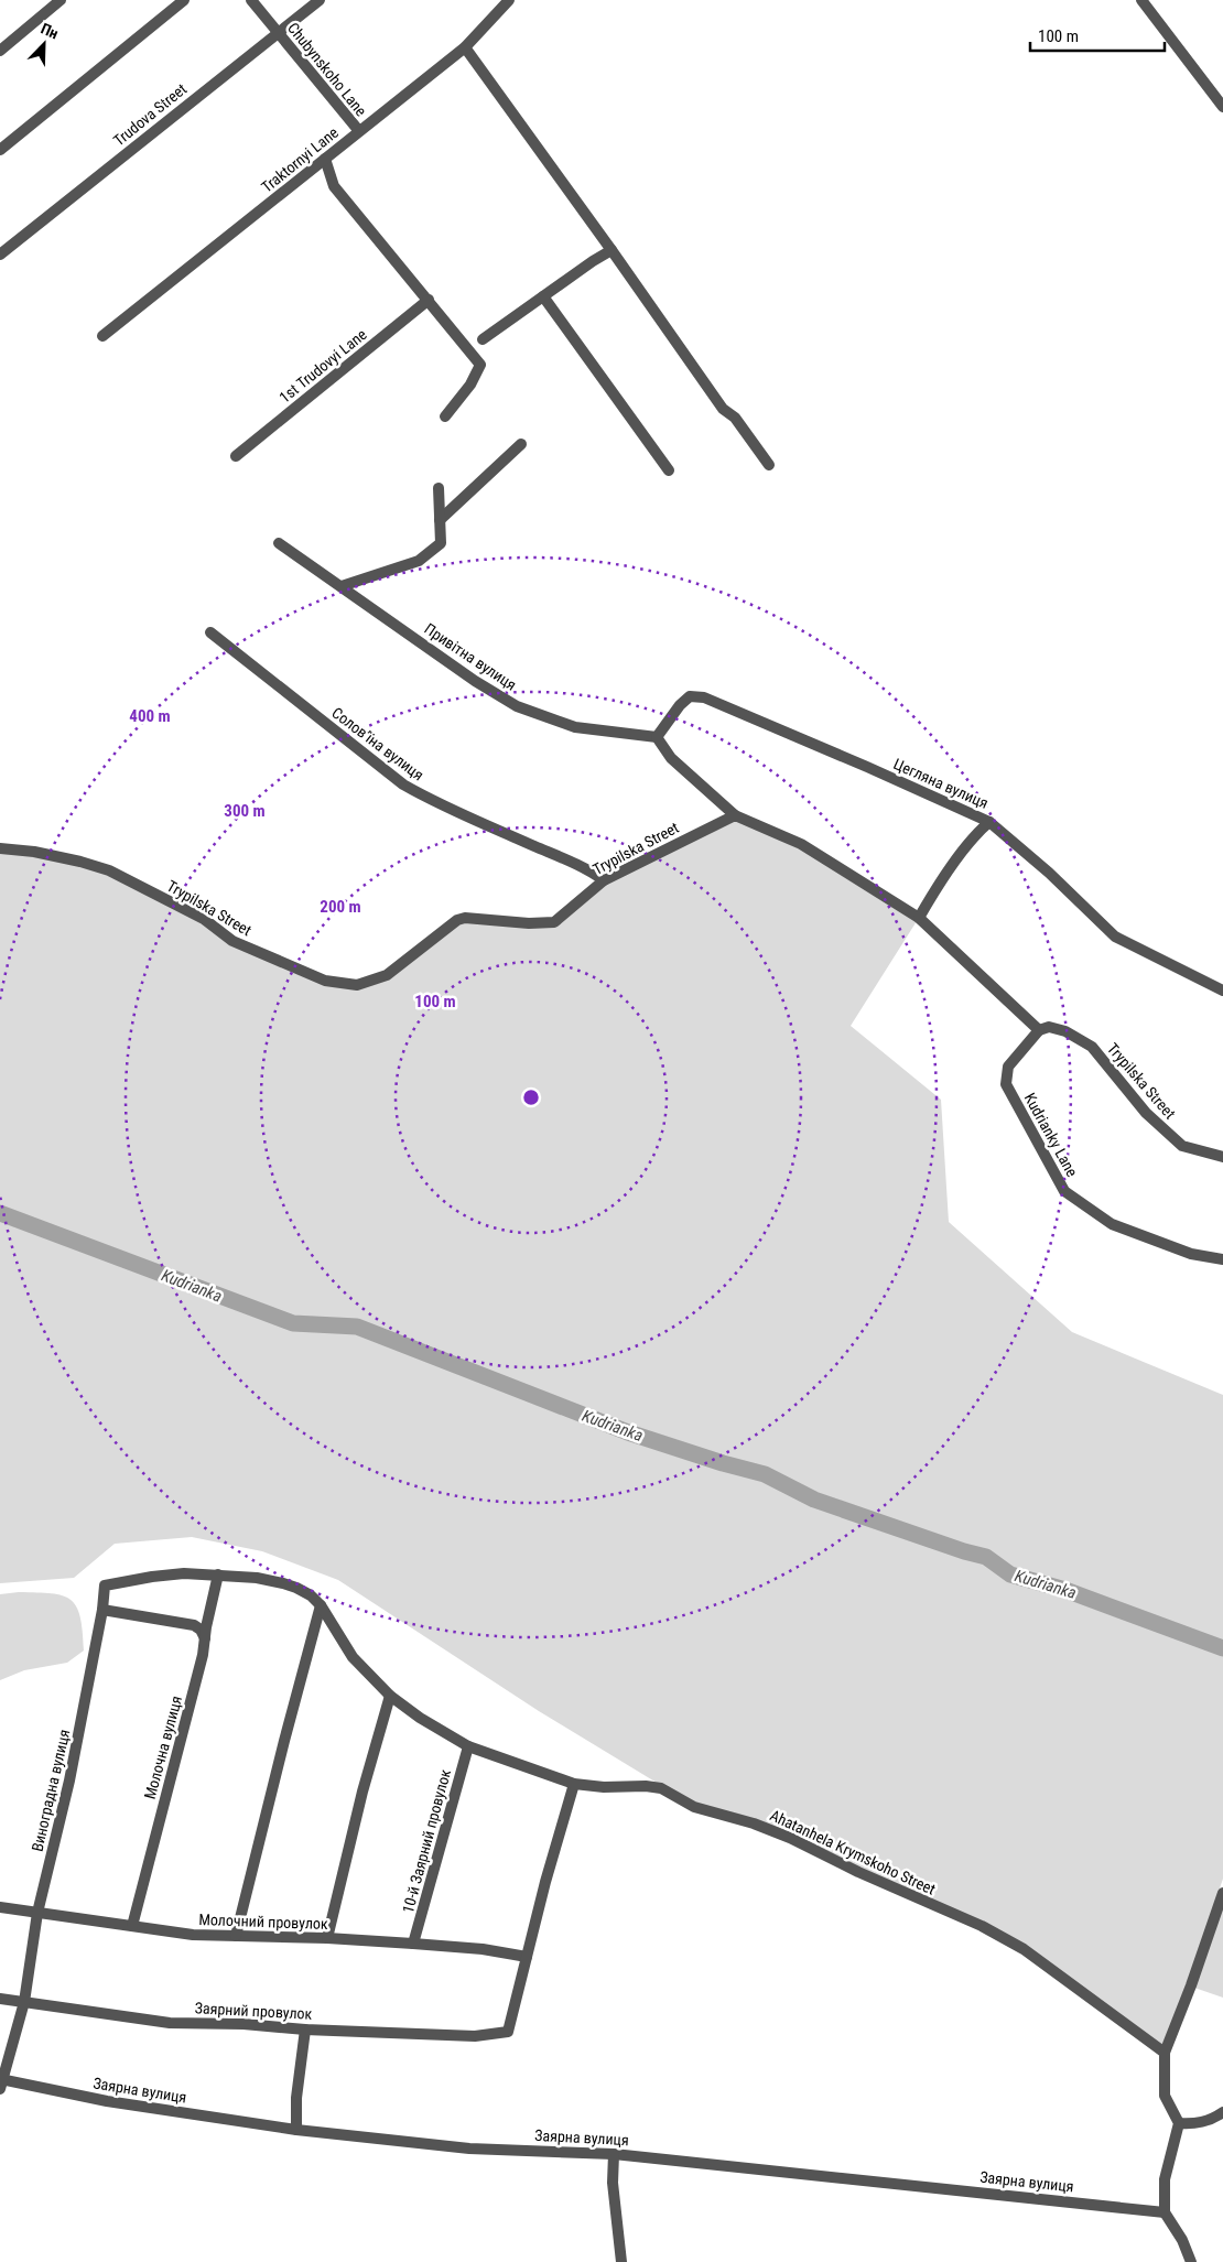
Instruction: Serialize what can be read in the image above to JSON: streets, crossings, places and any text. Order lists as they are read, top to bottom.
{
  "streets": {
    "street": [
      "Chubynskoho Lane",
      "Trudova Street",
      "Traktornyi Lane",
      "1st Trudovyi Lane",
      "Привітна вулиця",
      "Соловʼїна вулиця",
      "Цегляна вулиця",
      "Trypilska Street",
      "Kudrianky Lane",
      "Молочна вулиця",
      "Виноградна вулиця",
      "10-й Заярний провулок",
      "Ahatanhela Krymskoho Street",
      "Молочний провулок",
      "Заярний провулок",
      "Заярна вулиця"
    ]
  },
  "crossings": [
    ["Chubynskoho Lane", "Trudova Street"],
    ["Chubynskoho Lane", "Traktornyi Lane"],
    ["Привітна вулиця", "Цегляна вулиця"],
    ["Соловʼїна вулиця", "Trypilska Street"],
    ["Trypilska Street", "Kudrianky Lane"],
    ["Молочна вулиця", "Ahatanhela Krymskoho Street"],
    ["Молочна вулиця", "Молочний провулок"],
    ["Виноградна вулиця", "Ahatanhela Krymskoho Street"],
    ["Виноградна вулиця", "Молочний провулок"],
    ["Виноградна вулиця", "Заярний провулок"],
    ["Виноградна вулиця", "Заярна вулиця"],
    ["10-й Заярний провулок", "Ahatanhela Krymskoho Street"],
    ["10-й Заярний провулок", "Молочний провулок"],
    ["Молочний провулок", "Заярний провулок"]
  ],
  "water": ["Kudrianka"],
  "scale_bar": "100 m",
  "north": "top right",
  "rings": [
    "400 m",
    "300 m",
    "200 m",
    "100 m"
  ]
}
